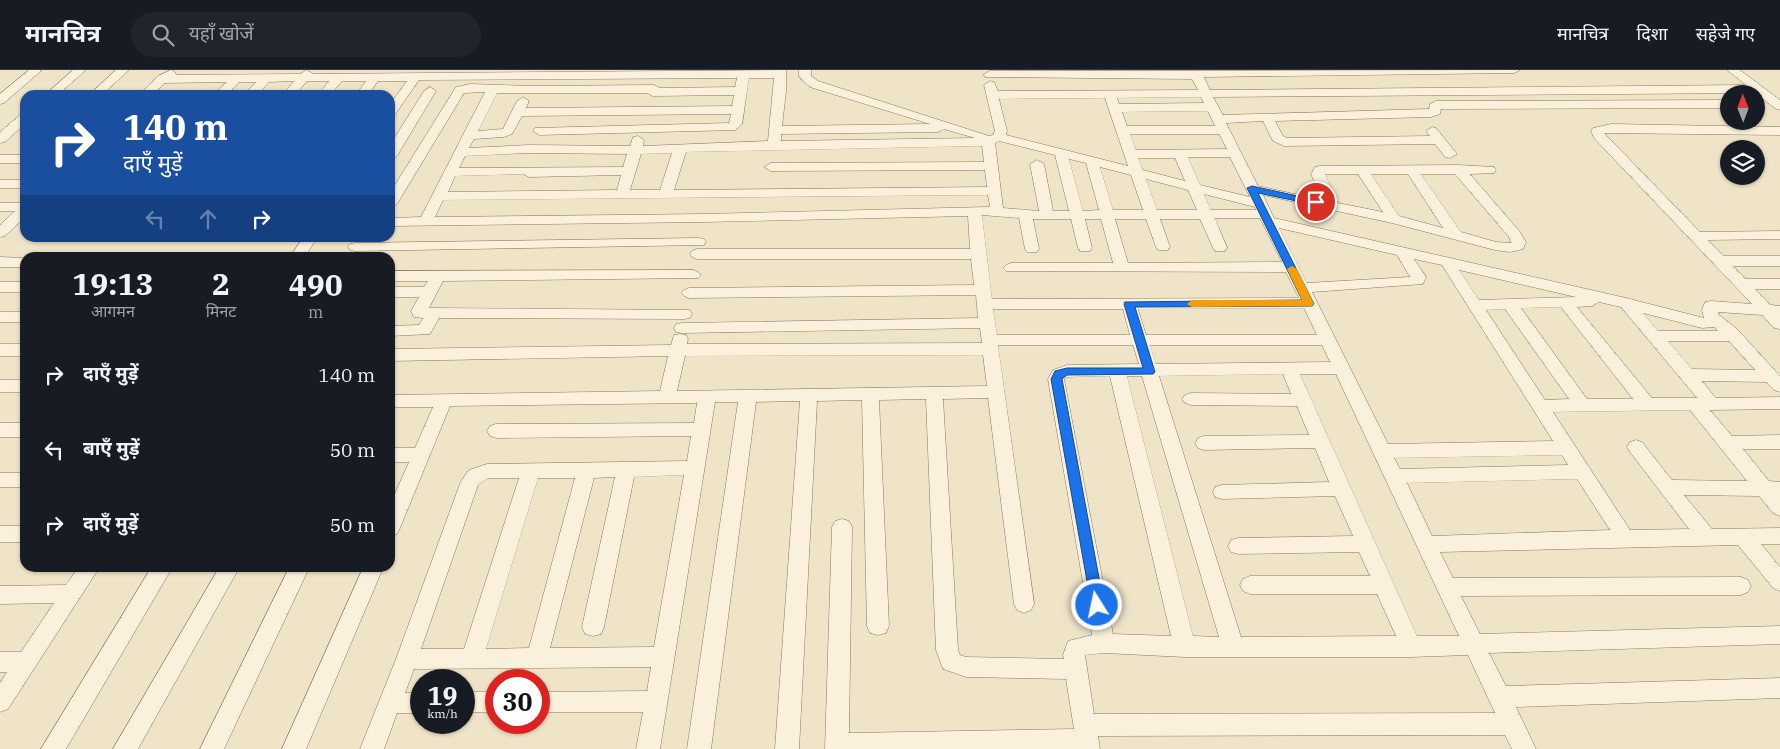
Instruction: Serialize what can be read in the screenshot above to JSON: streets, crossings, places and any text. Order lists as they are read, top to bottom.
{
  "north": "top",
  "page": {
    "header": "मानचित्र",
    "search": "यहाँ खोजें",
    "nav": ["मानचित्र", "दिशा", "सहेजे गए"],
    "turn": ["140 m", "दाएँ मुड़ें"],
    "eta": [
      "19:13",
      "आगमन",
      "2",
      "मिनट",
      "490",
      "m"
    ],
    "list": [
      {
        "name": "दाएँ मुड़ें",
        "value": "140 m"
      },
      {
        "name": "बाएँ मुड़ें",
        "value": "50 m"
      },
      {
        "name": "दाएँ मुड़ें",
        "value": "50 m"
      }
    ],
    "speed": "19 km/h",
    "limit": "30"
  }
}
